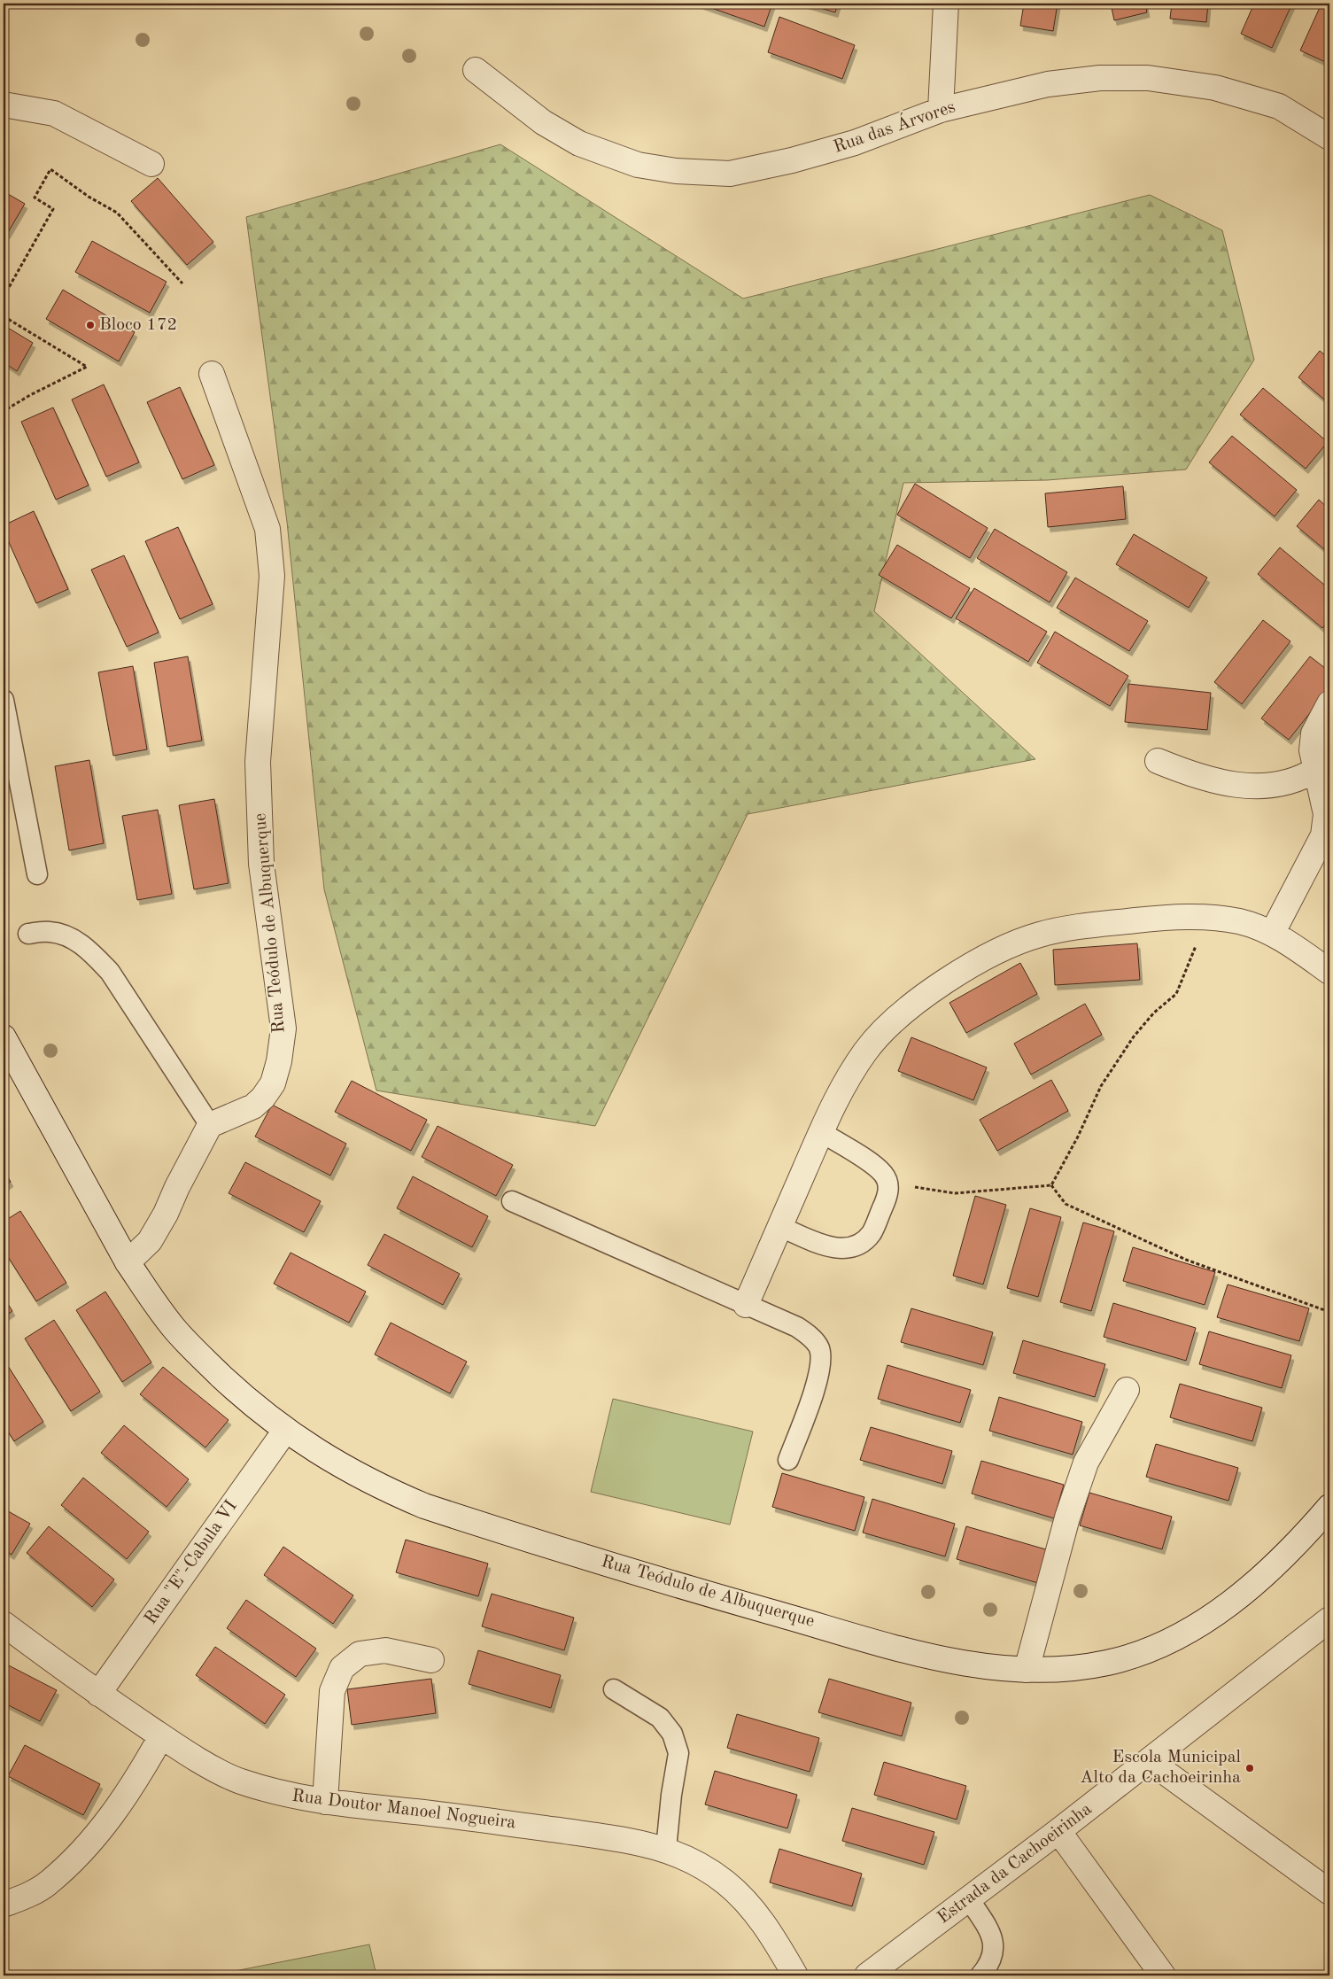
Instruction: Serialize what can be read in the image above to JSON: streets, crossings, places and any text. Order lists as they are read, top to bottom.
{
  "streets": {
    "street": [
      "Rua das Árvores",
      "Rua Teódulo de Albuquerque",
      "Rua \"E\"-Cabula VI",
      "Rua Doutor Manoel Nogueira",
      "Estrada da Cachoeirinha"
    ]
  },
  "crossings": [
    ["Rua Teódulo de Albuquerque", "Rua \"E\"-Cabula VI"],
    ["Rua \"E\"-Cabula VI", "Rua Doutor Manoel Nogueira"]
  ],
  "places": ["Bloco 172", "Escola Municipal Alto da Cachoeirinha"]
}
